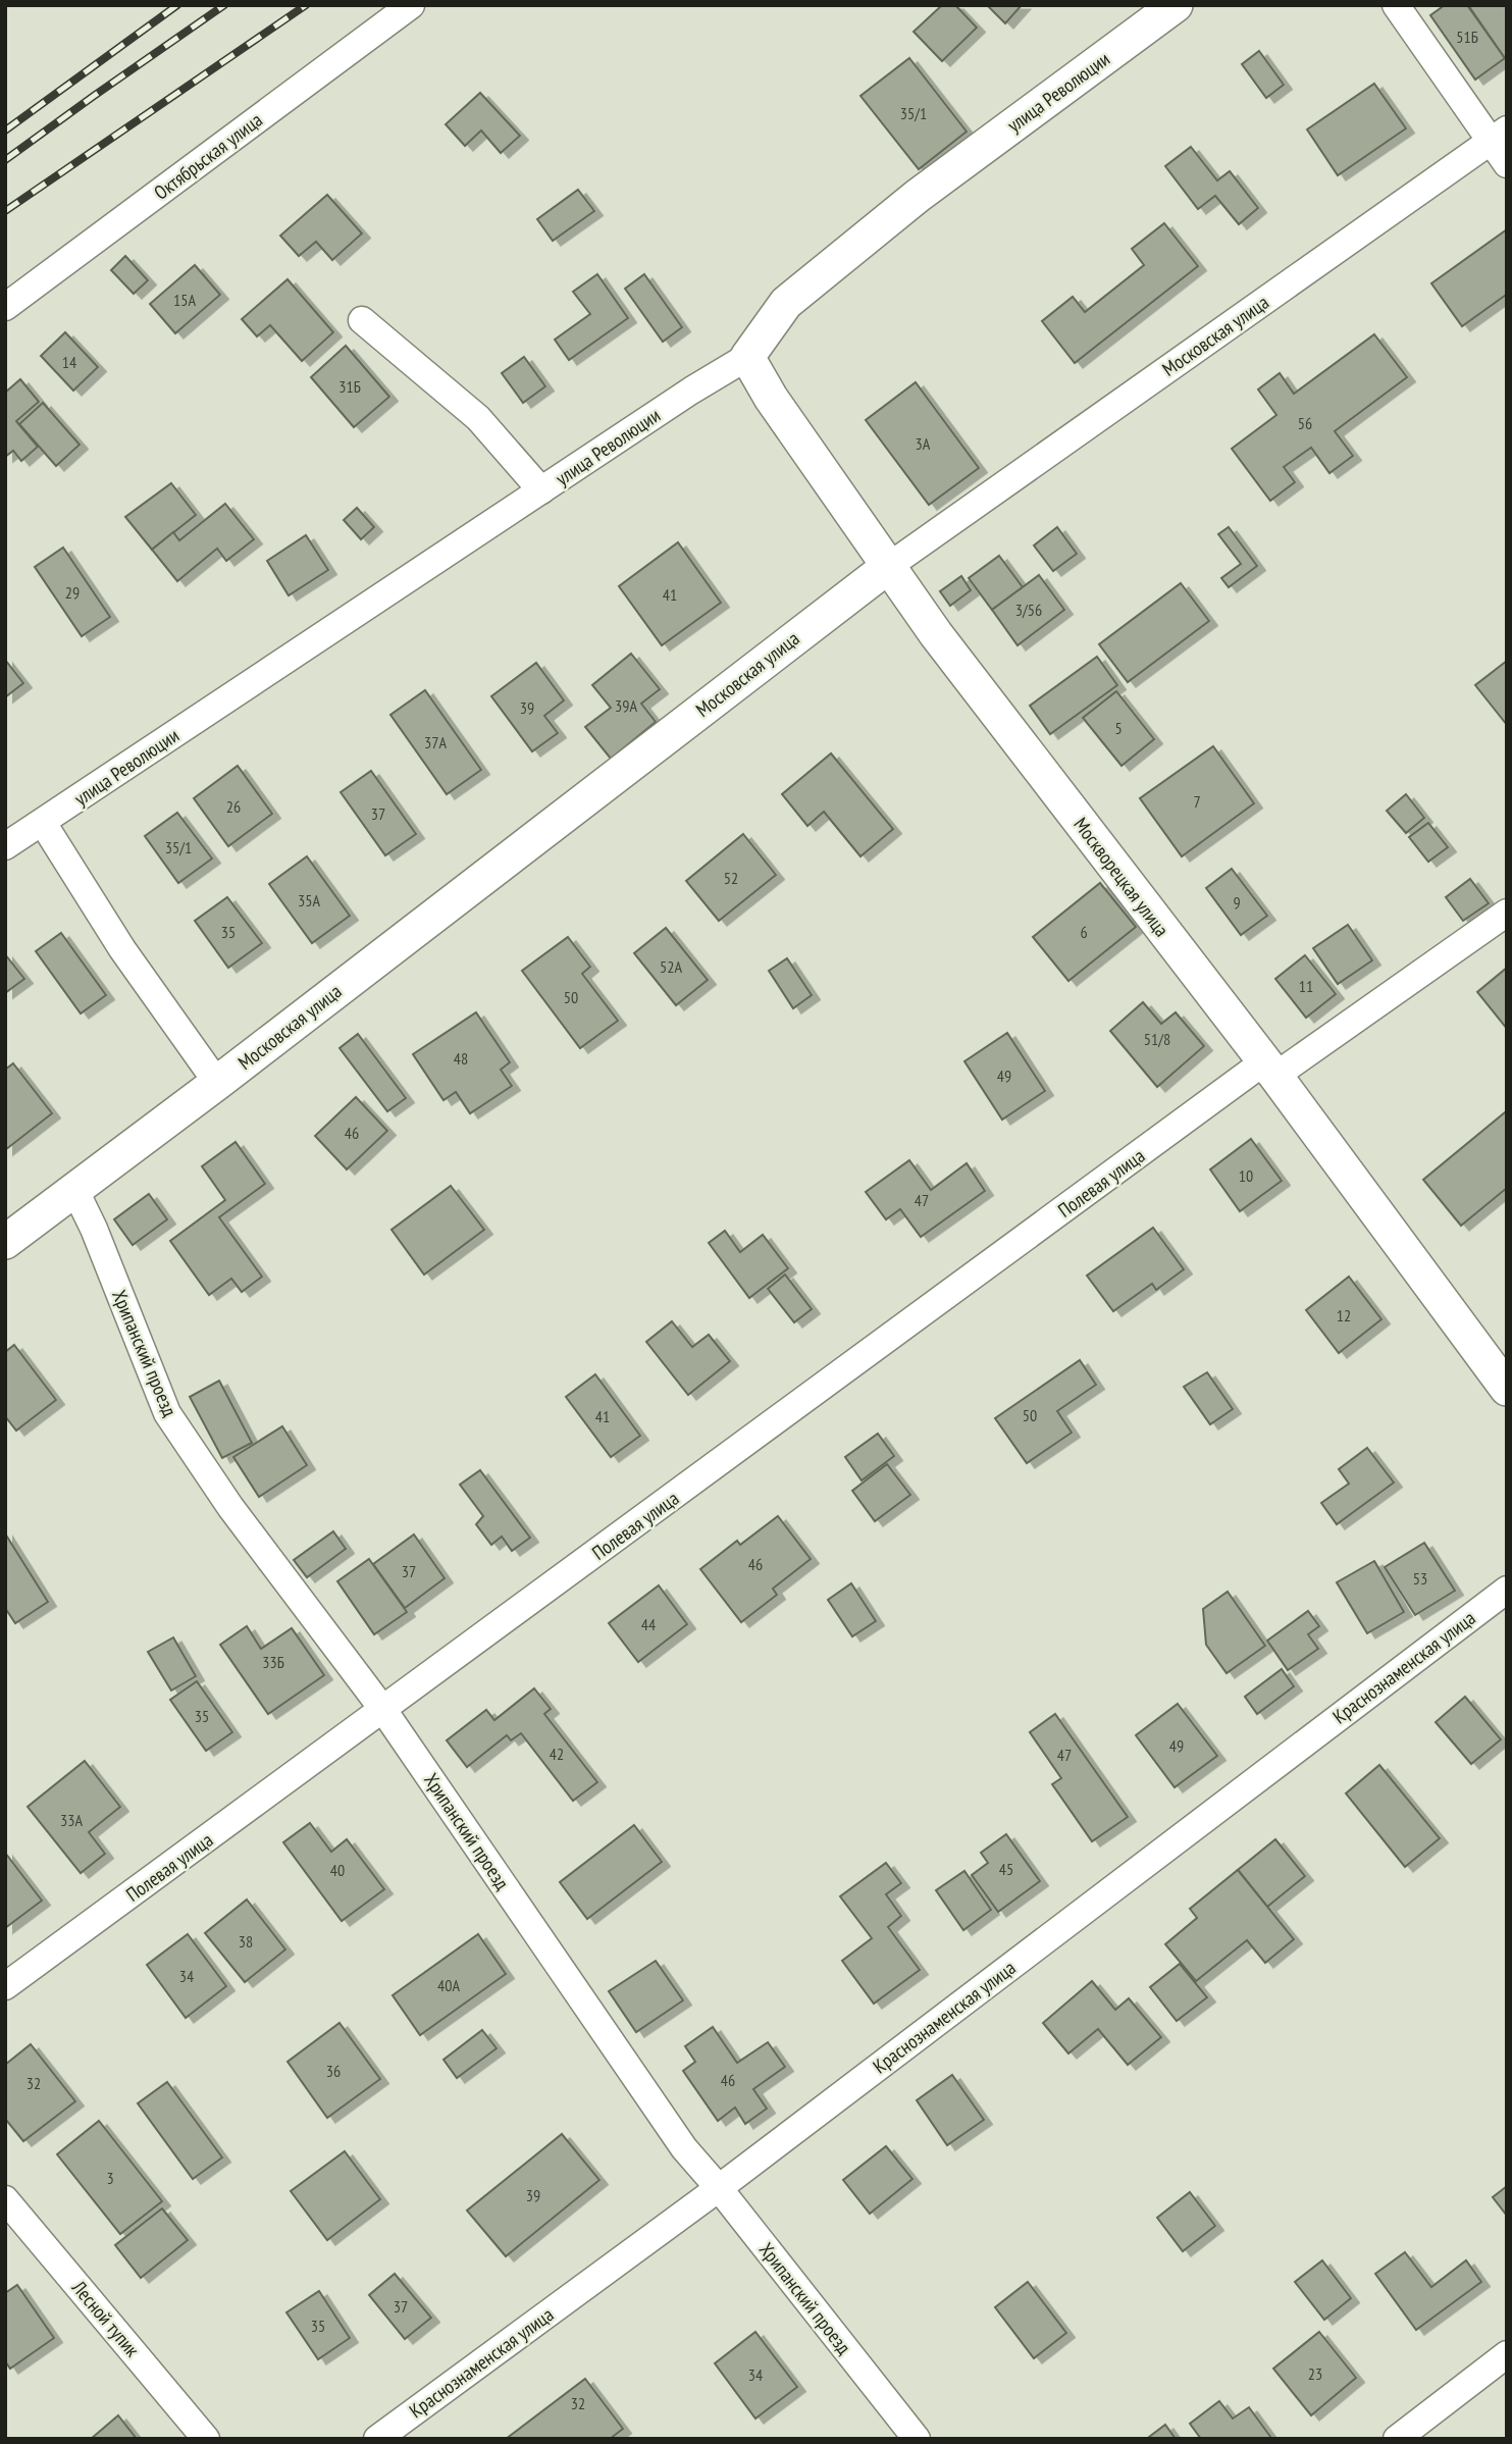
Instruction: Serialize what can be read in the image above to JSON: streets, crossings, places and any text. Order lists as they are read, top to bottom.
{
  "streets": {
    "street": [
      "улица Революции",
      "Октябрьская улица",
      "Московская улица",
      "Москворецкая улица",
      "Полевая улица",
      "Хрипанский проезд",
      "Краснознаменская улица",
      "Лесной тупик"
    ]
  },
  "crossings": [
    ["улица Революции", "Москворецкая улица"],
    ["Московская улица", "Москворецкая улица"],
    ["Московская улица", "Хрипанский проезд"],
    ["Москворецкая улица", "Полевая улица"],
    ["Полевая улица", "Хрипанский проезд"],
    ["Хрипанский проезд", "Краснознаменская улица"]
  ],
  "house_numbers": [
    "51Б",
    "35/1",
    "15А",
    "14",
    "31Б",
    "56",
    "3А",
    "29",
    "41",
    "3/56",
    "39А",
    "39",
    "5",
    "37А",
    "7",
    "26",
    "37",
    "35/1",
    "52",
    "35А",
    "9",
    "35",
    "6",
    "52А",
    "11",
    "50",
    "51/8",
    "48",
    "49",
    "46",
    "10",
    "47",
    "12",
    "50",
    "41",
    "46",
    "37",
    "53",
    "44",
    "33Б",
    "35",
    "49",
    "42",
    "47",
    "33А",
    "45",
    "40",
    "38",
    "34",
    "40А",
    "36",
    "46",
    "32",
    "3",
    "39",
    "37",
    "35",
    "23",
    "34",
    "32"
  ]
}
